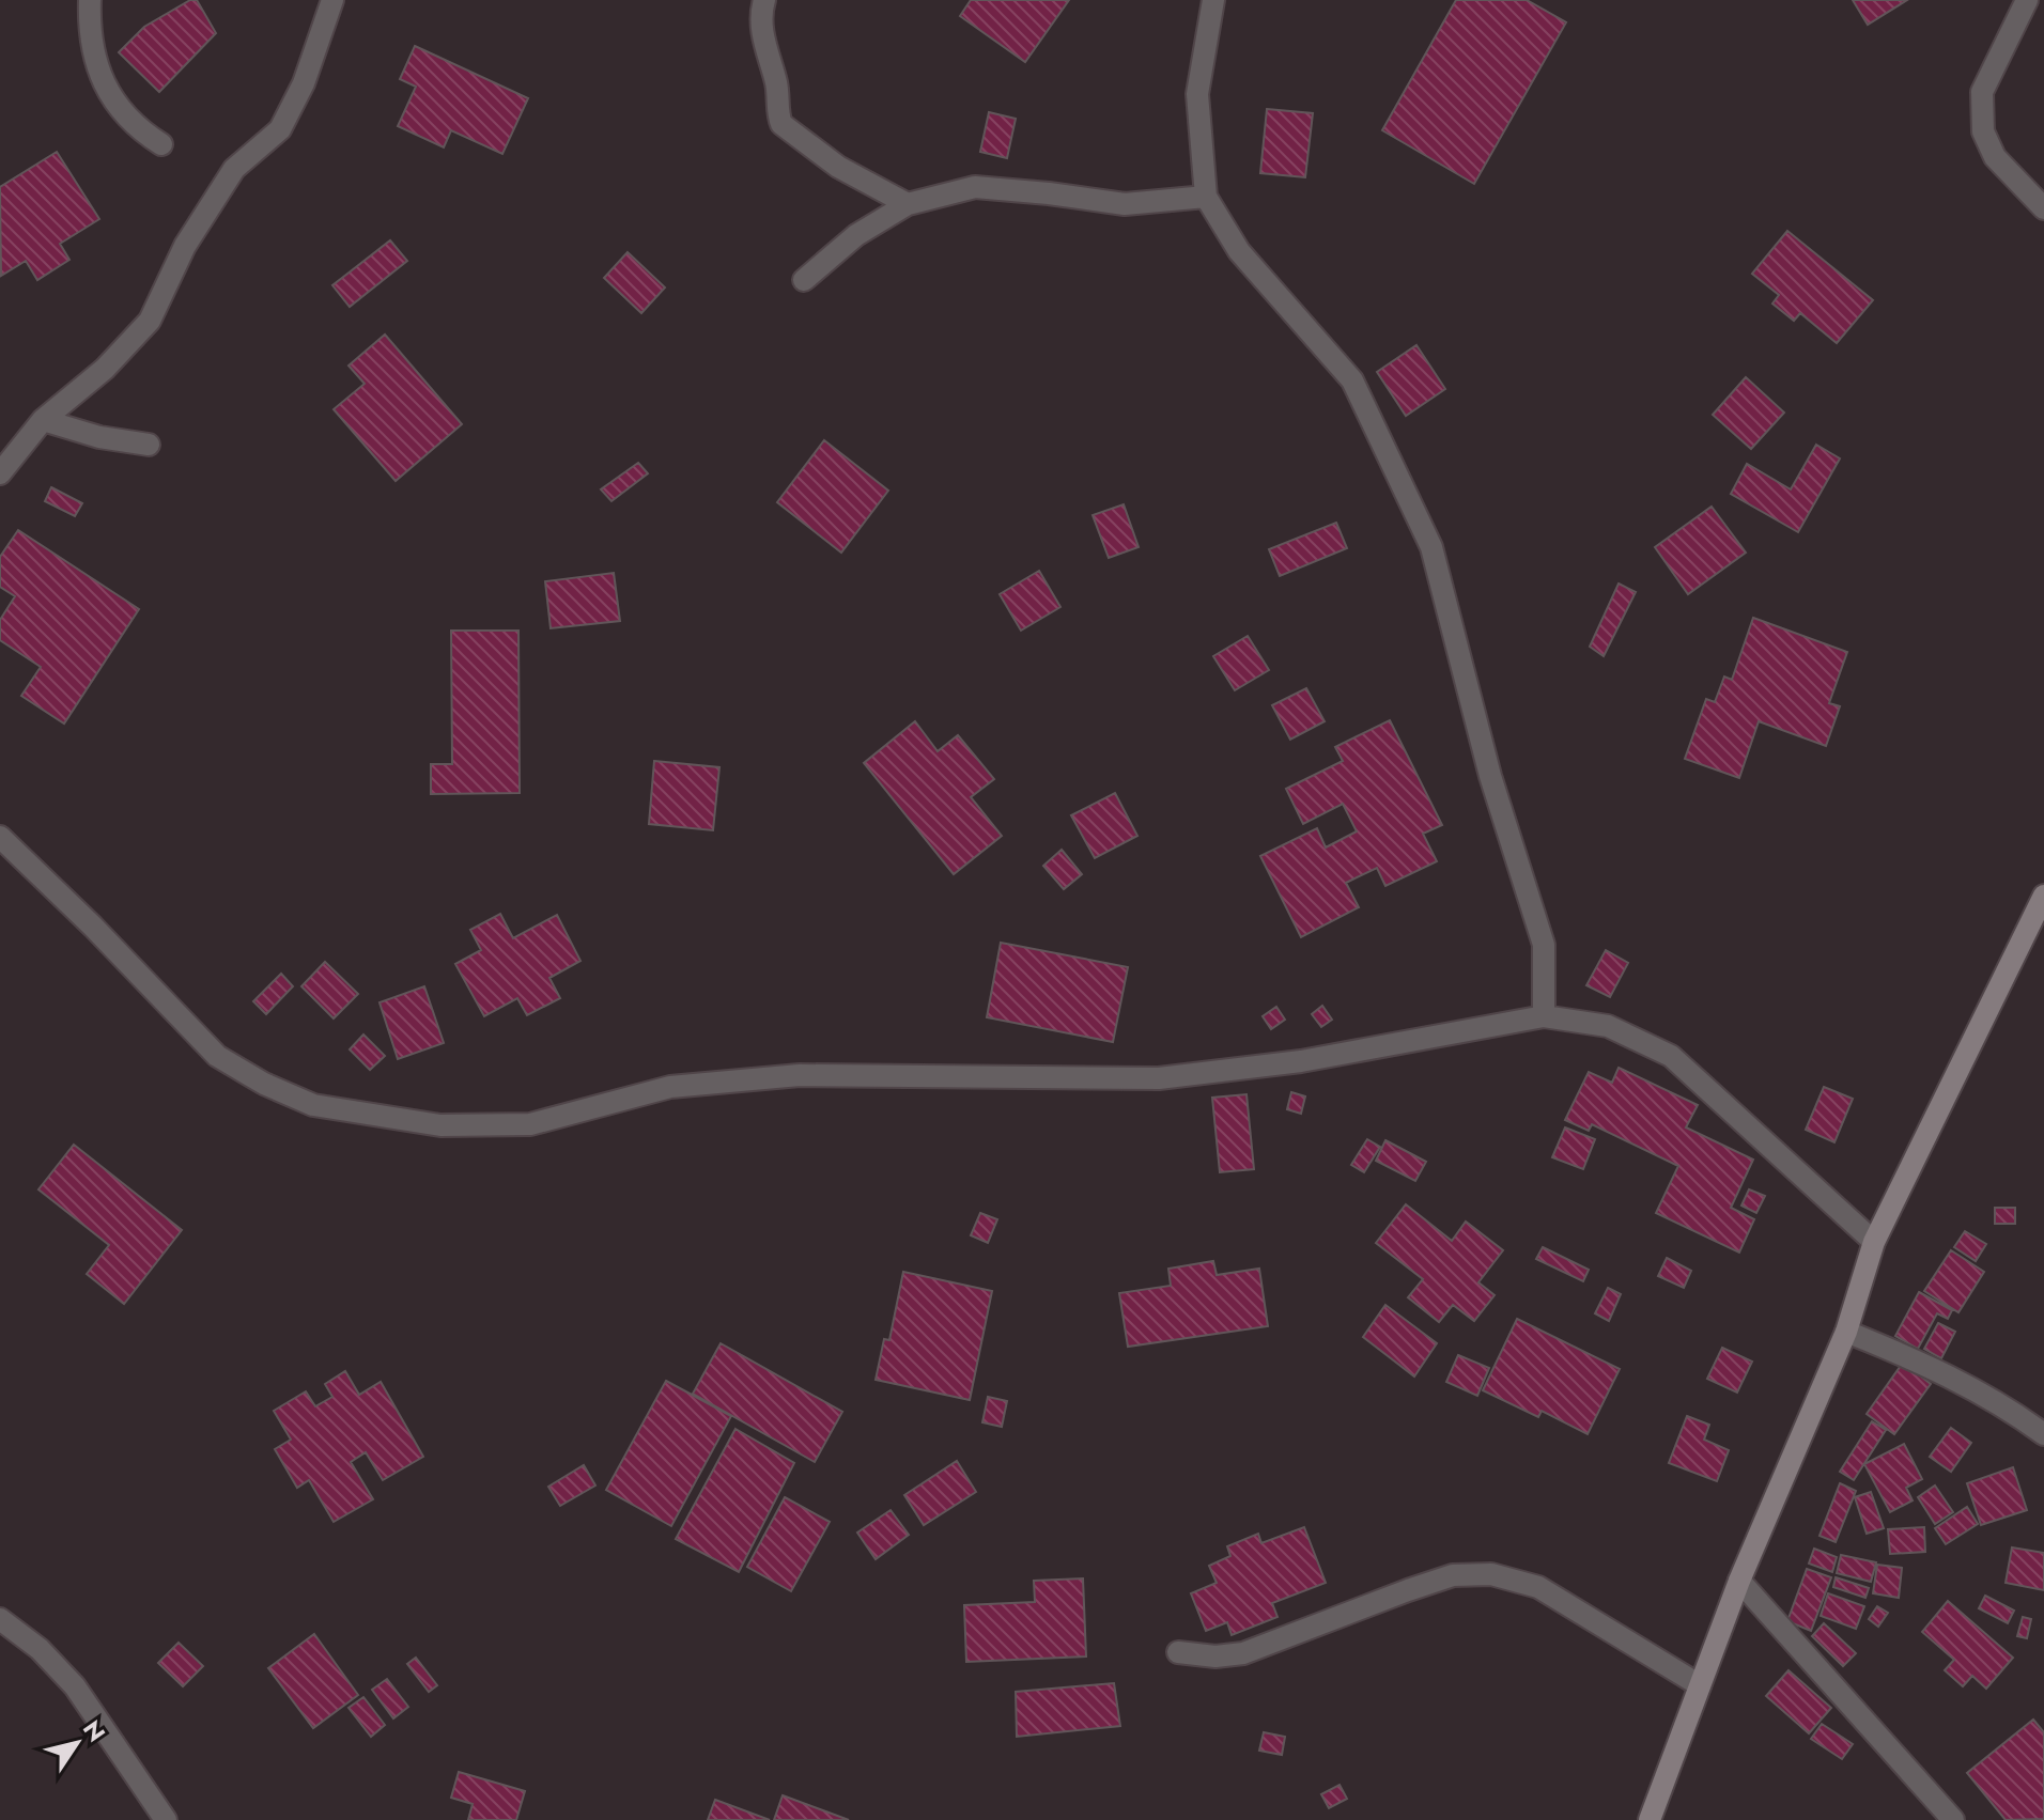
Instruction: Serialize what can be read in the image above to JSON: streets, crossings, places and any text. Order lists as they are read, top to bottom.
{
  "north": "top right"
}
